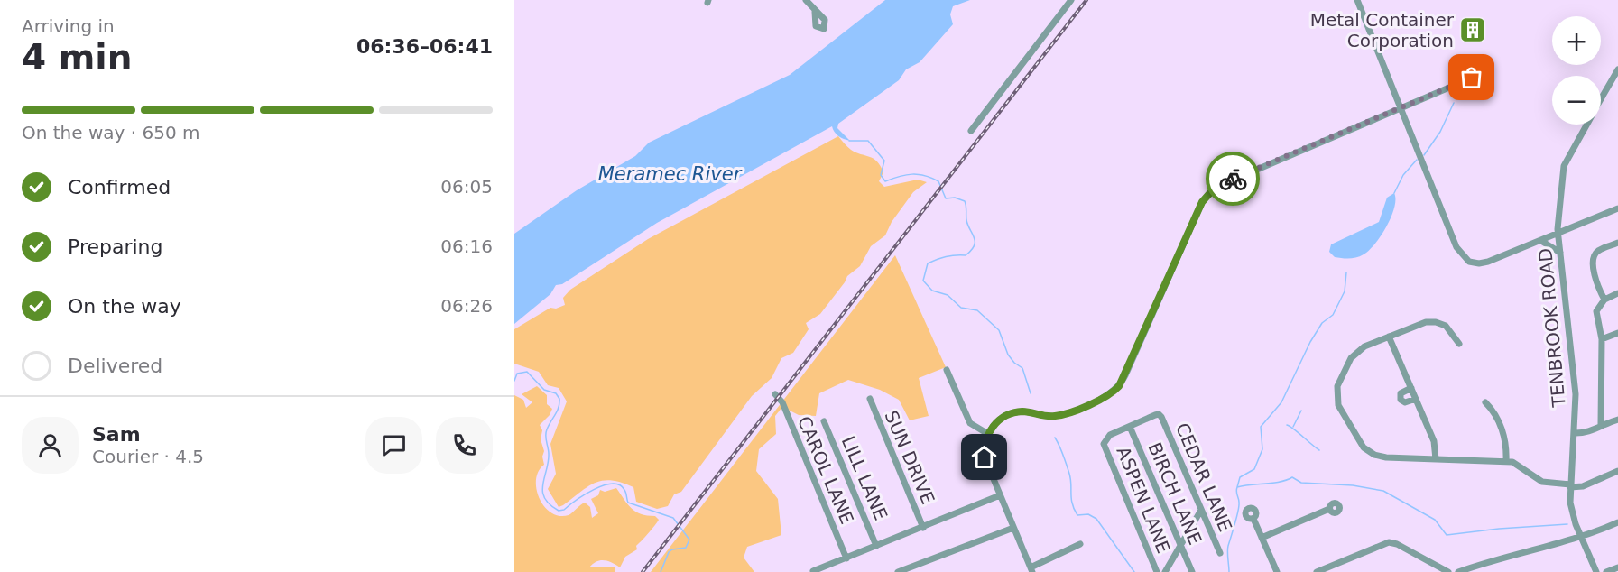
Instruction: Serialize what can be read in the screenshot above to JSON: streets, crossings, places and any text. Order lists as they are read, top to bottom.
{
  "streets": {
    "street": [
      "TENBROOK ROAD",
      "SUN DRIVE",
      "CAROL LANE",
      "CEDAR LANE",
      "LILL LANE",
      "BIRCH LANE",
      "ASPEN LANE"
    ]
  },
  "crossings": [
    ["CEDAR LANE", "BIRCH LANE"],
    ["CEDAR LANE", "ASPEN LANE"],
    ["BIRCH LANE", "ASPEN LANE"]
  ],
  "water": ["Meramec River"],
  "places": {
    "building": ["Metal Container Corporation"]
  },
  "page": {
    "heading": ["4 min", "Arriving in", "06:36–06:41"],
    "panel": ["Sam", "Courier · 4.5"],
    "map_buttons": ["+", "−"],
    "bar": "On the way · 650 m",
    "list": [
      ["Confirmed", "06:05"],
      ["Preparing", "06:16"],
      ["On the way", "06:26"],
      "Delivered"
    ]
  }
}
